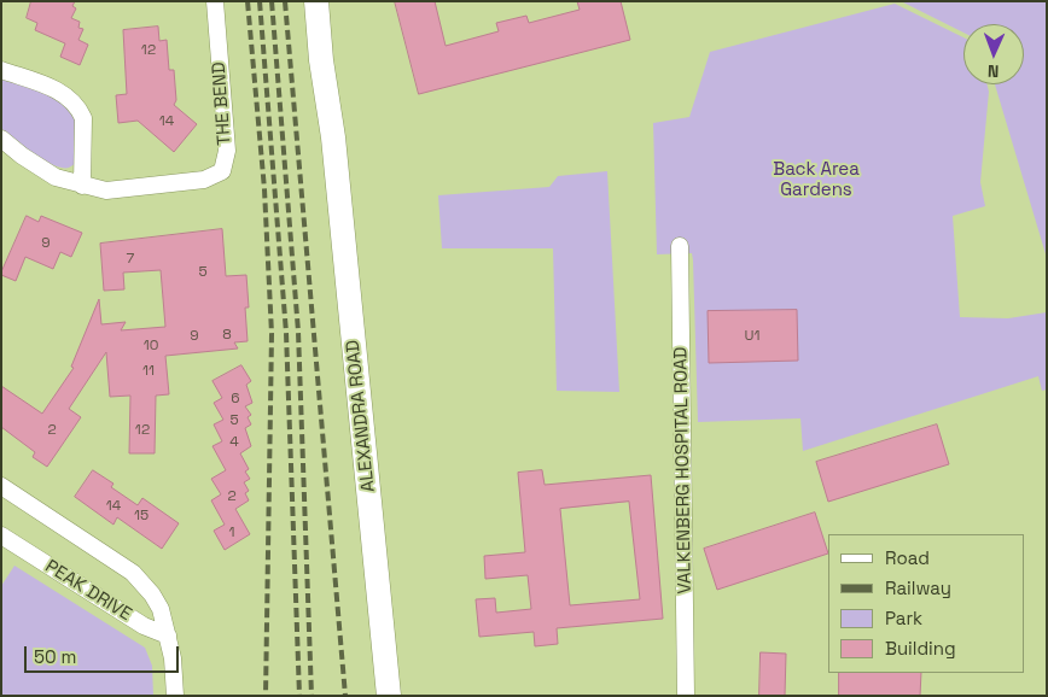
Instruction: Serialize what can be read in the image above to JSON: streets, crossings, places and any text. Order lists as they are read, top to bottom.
{
  "streets": {
    "street": [
      "THE BEND",
      "ALEXANDRA ROAD",
      "VALKENBERG HOSPITAL ROAD",
      "PEAK DRIVE"
    ]
  },
  "parks": ["Back Area Gardens"],
  "house_numbers": [
    "12",
    "14",
    "9",
    "7",
    "5",
    "8",
    "9",
    "U1",
    "10",
    "11",
    "6",
    "5",
    "2",
    "12",
    "4",
    "2",
    "14",
    "15",
    "1"
  ],
  "legend": [
    "Road",
    "Railway",
    "Park",
    "Building"
  ],
  "scale_bar": "50 m",
  "north": "bottom"
}
